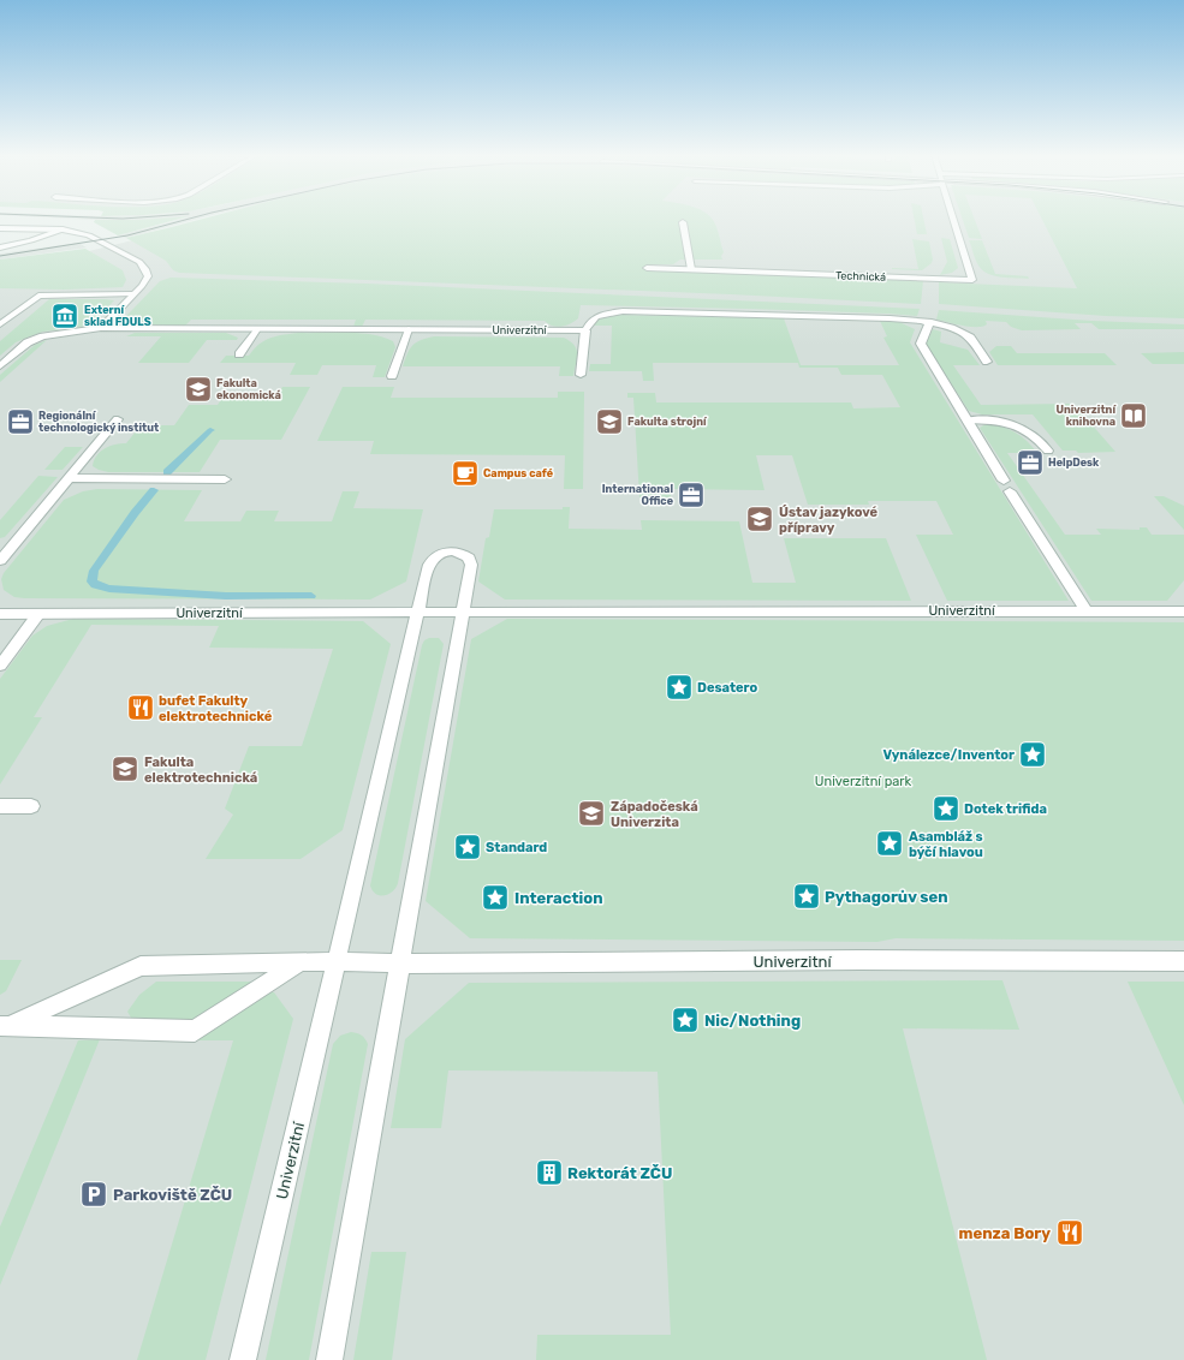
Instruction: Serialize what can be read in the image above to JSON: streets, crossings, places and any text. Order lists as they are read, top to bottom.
{
  "streets": {
    "street": ["Technická", "Univerzitní"]
  },
  "parks": ["Univerzitní park"],
  "places": {
    "museum": ["Externí sklad FDULS"],
    "school or university": [
      "Fakulta ekonomická",
      "Fakulta strojní",
      "Ústav jazykové přípravy",
      "Fakulta elektrotechnická",
      "Západočeská Univerzita"
    ],
    "library": ["Univerzitní knihovna"],
    "office": ["Regionální technologický institut", "HelpDesk", "International Office"],
    "cafe": ["Campus café"],
    "place": [
      "Desatero",
      "Vynálezce/Inventor",
      "Dotek trifida",
      "Asambláž s býčí hlavou",
      "Standard",
      "Pythagorův sen",
      "Interaction",
      "Nic/Nothing"
    ],
    "restaurant": ["bufet Fakulty elektrotechnické", "menza Bory"],
    "building": ["Rektorát ZČU"],
    "parking": ["Parkoviště ZČU"]
  }
}
